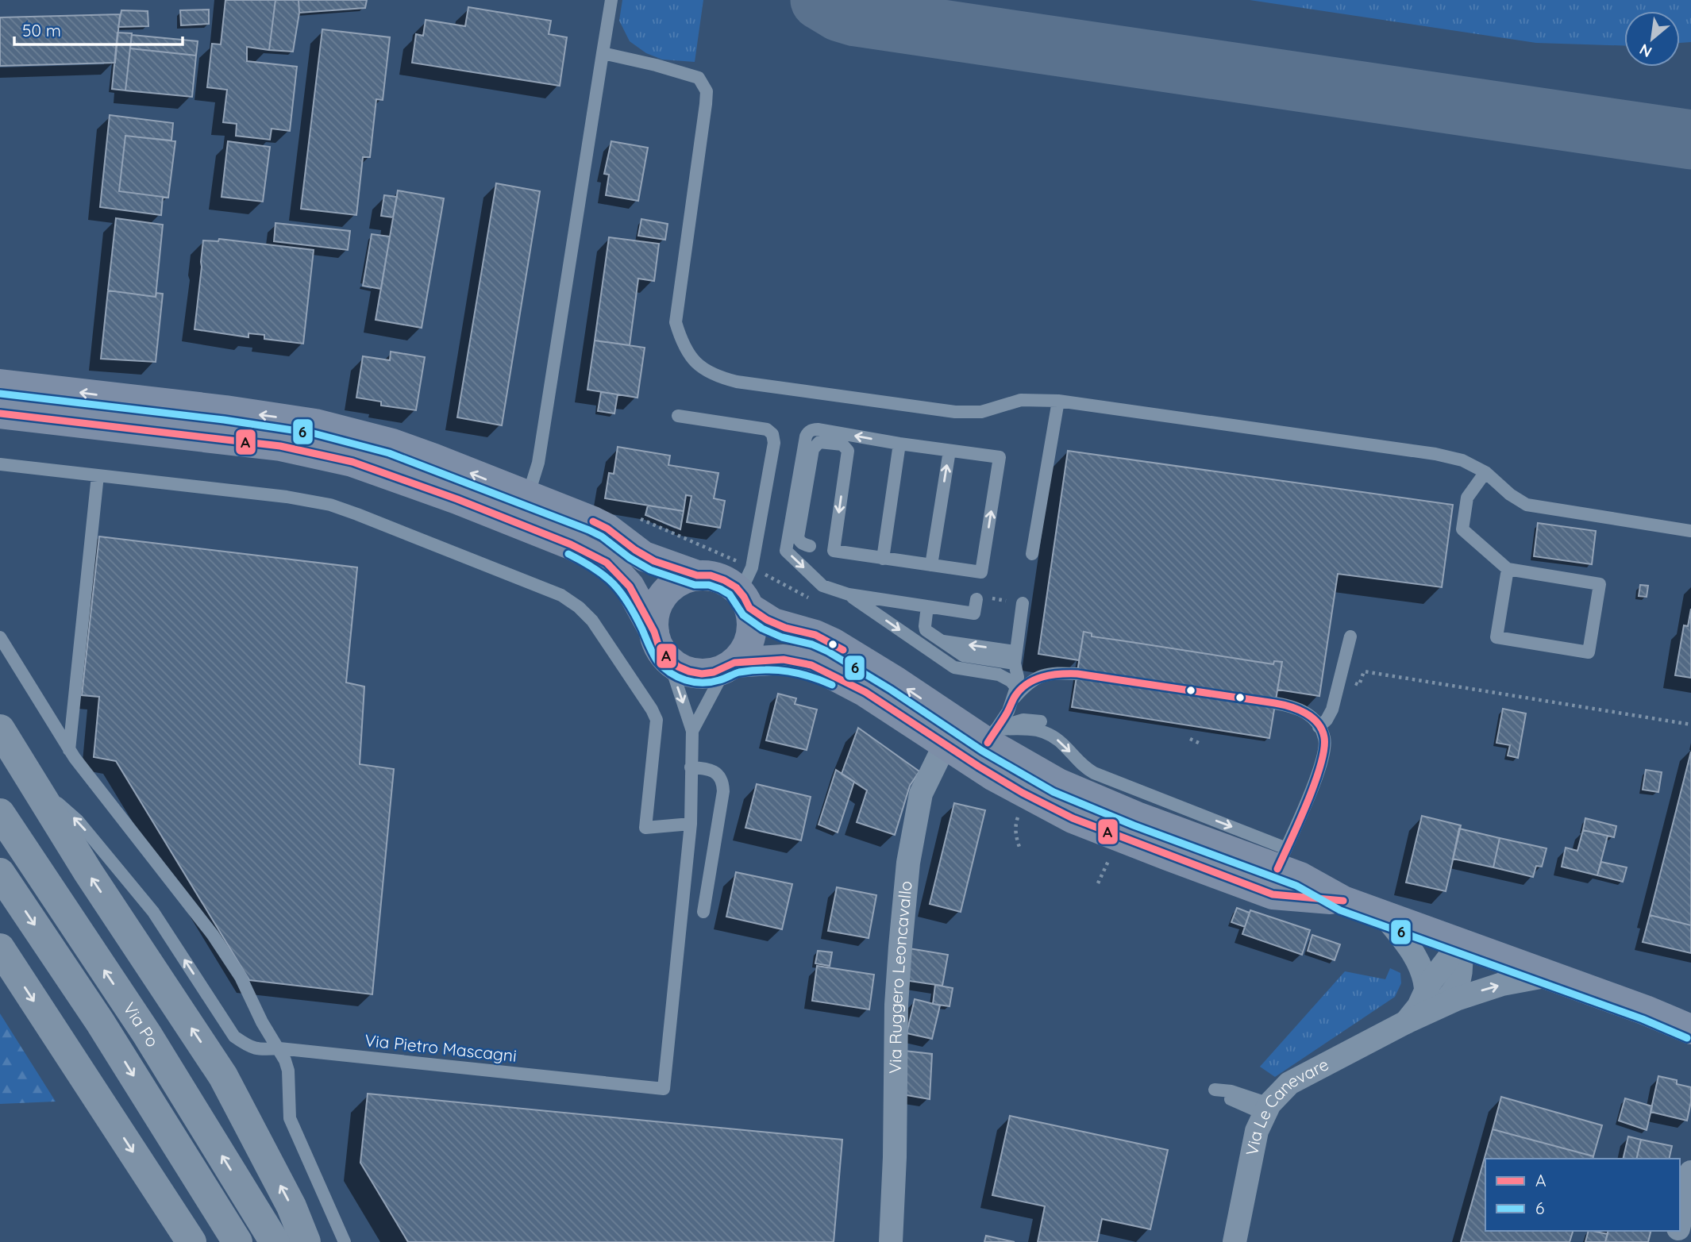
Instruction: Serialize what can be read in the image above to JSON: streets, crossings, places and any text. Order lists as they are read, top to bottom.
{
  "streets": {
    "highway": ["Via Po"],
    "street": ["Via Ruggero Leoncavallo", "Via Le Canevare"],
    "lane": ["Via Pietro Mascagni"]
  },
  "lines": ["transit line 6", "transit line A"],
  "legend": ["A", "6"],
  "scale_bar": "50 m",
  "north": "bottom left"
}
